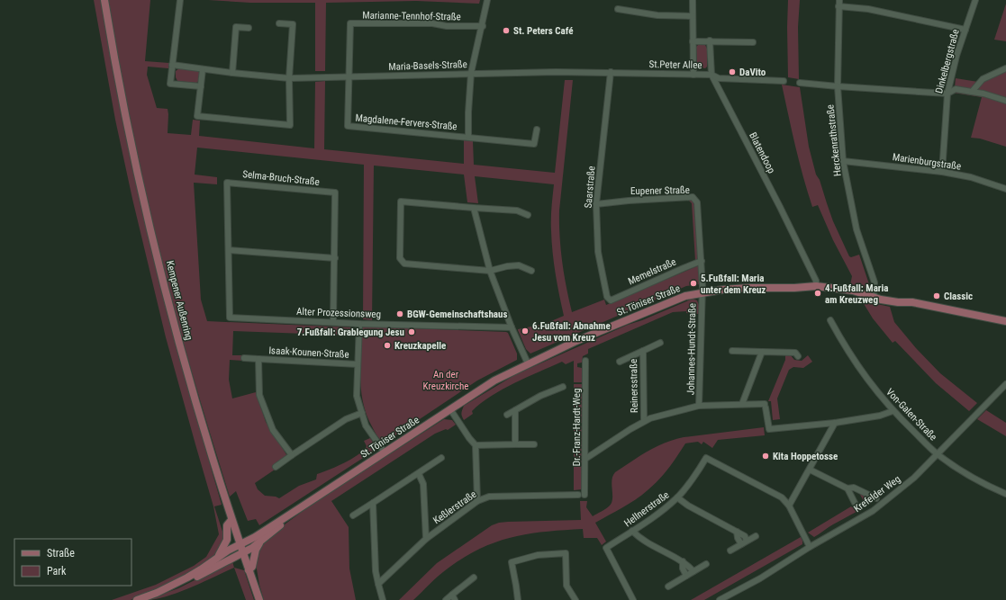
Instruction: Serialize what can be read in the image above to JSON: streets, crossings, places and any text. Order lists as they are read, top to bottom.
{
  "streets": {
    "main road": ["Kempener Außenring", "St.Töniser Straße"],
    "street": [
      "Marianne-Tennhof-Straße",
      "Dinkelbergstraße",
      "St.Peter Allee",
      "Maria-Basels-Straße",
      "Magdalene-Fervers-Straße",
      "Herckenrathstraße",
      "Blatendoop",
      "Marienburgstraße",
      "Selma-Bruch-Straße",
      "Saarstraße",
      "Eupener Straße",
      "Memelstraße",
      "Alter Prozessionsweg",
      "Johannes-Hundt-Straße",
      "Isaak-Kounen-Straße",
      "Reinersstraße",
      "Von-Galen-Straße",
      "Dr.-Franz-Hardt-Weg",
      "Krefelder Weg",
      "Keßlerstraße",
      "Hellnerstraße"
    ]
  },
  "crossings": [
    ["Marianne-Tennhof-Straße", "Maria-Basels-Straße"],
    ["Marianne-Tennhof-Straße", "Magdalene-Fervers-Straße"],
    ["Dinkelbergstraße", "Marienburgstraße"],
    ["St.Peter Allee", "Maria-Basels-Straße"],
    ["St.Peter Allee", "Blatendoop"],
    ["St.Peter Allee", "Saarstraße"],
    ["Maria-Basels-Straße", "Magdalene-Fervers-Straße"],
    ["Herckenrathstraße", "Marienburgstraße"],
    ["Herckenrathstraße", "St.Töniser Straße"],
    ["Blatendoop", "St.Töniser Straße"],
    ["Selma-Bruch-Straße", "Alter Prozessionsweg"],
    ["Saarstraße", "Eupener Straße"],
    ["Saarstraße", "Memelstraße"],
    ["Eupener Straße", "Memelstraße"],
    ["Eupener Straße", "St.Töniser Straße"],
    ["Eupener Straße", "Johannes-Hundt-Straße"],
    ["Kempener Außenring", "St.Töniser Straße"],
    ["St.Töniser Straße", "Johannes-Hundt-Straße"],
    ["St.Töniser Straße", "Isaak-Kounen-Straße"],
    ["Alter Prozessionsweg", "Isaak-Kounen-Straße"],
    ["Von-Galen-Straße", "Krefelder Weg"],
    ["Krefelder Weg", "Hellnerstraße"]
  ],
  "parks": ["An der Kreuzkirche"],
  "places": [
    "St. Peters Café",
    "DaVito",
    "5.Fußfall: Maria unter dem Kreuz",
    "4.Fußfall: Maria am Kreuzweg",
    "Classic",
    "BGW-Gemeinschaftshaus",
    "6.Fußfall: Abnahme Jesu vom Kreuz",
    "7.Fußfall: Grablegung Jesu",
    "Kreuzkapelle",
    "Kita Hoppetosse"
  ],
  "legend": ["Straße", "Park"]
}
